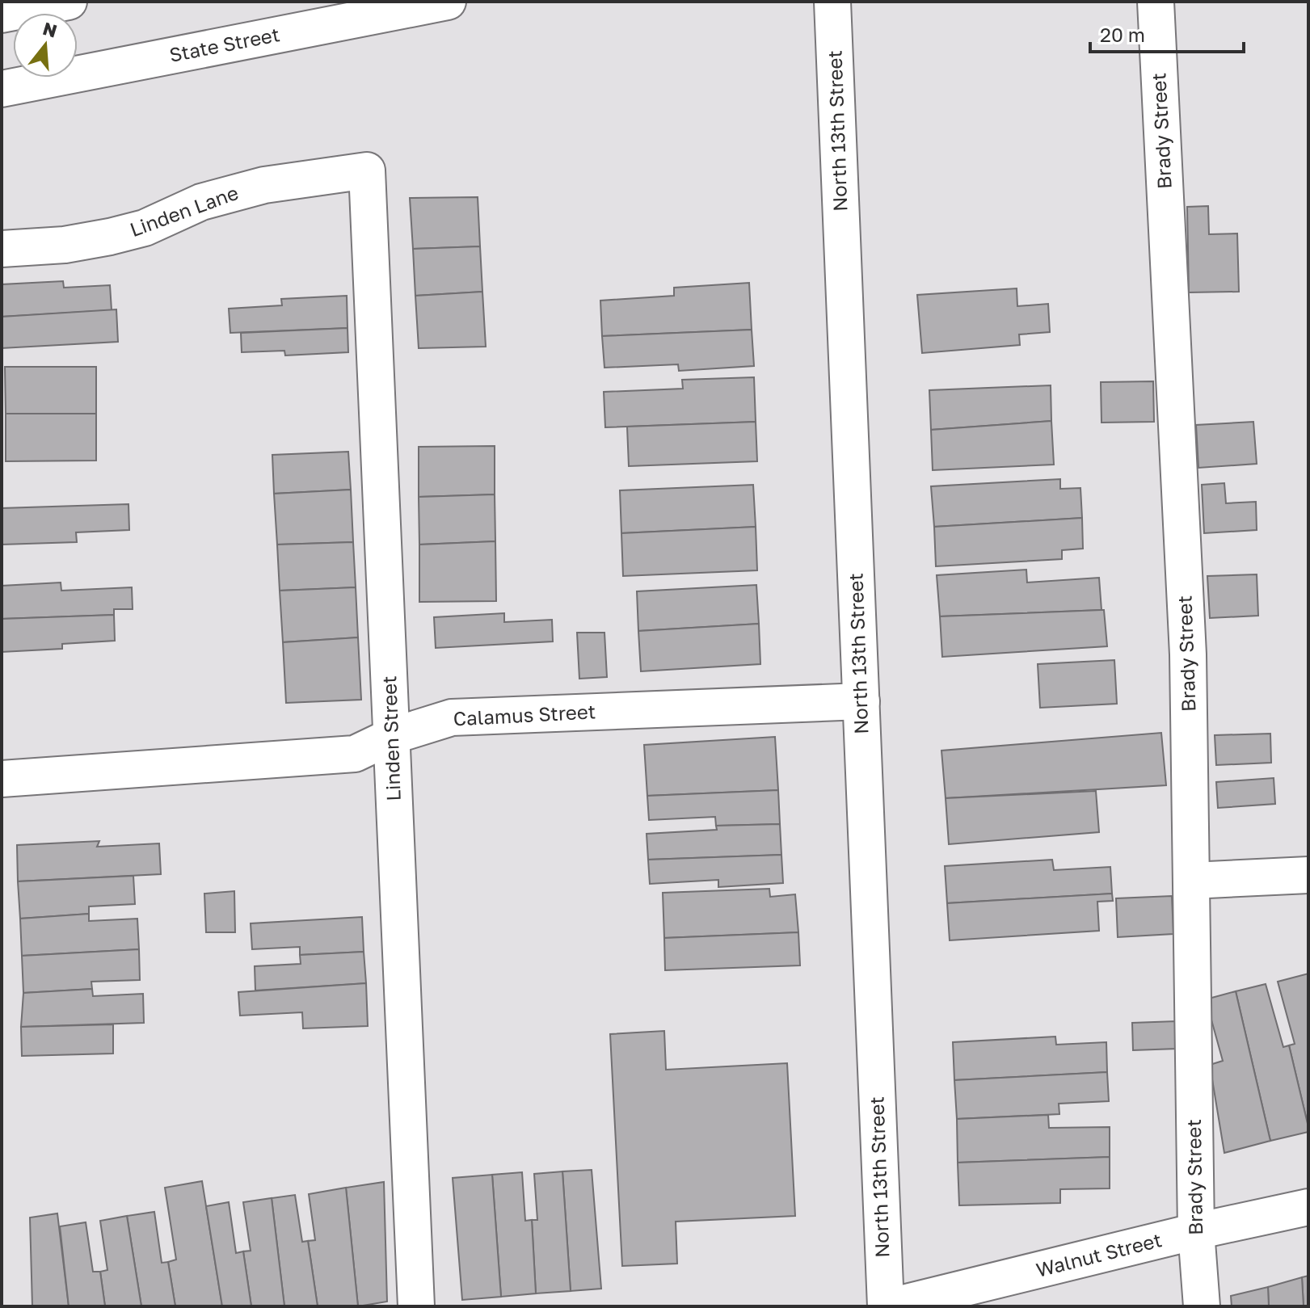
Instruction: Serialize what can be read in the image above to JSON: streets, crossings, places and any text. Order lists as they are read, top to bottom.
{
  "streets": {
    "street": [
      "State Street",
      "North 13th Street",
      "Brady Street",
      "Linden Lane",
      "Calamus Street",
      "Linden Street",
      "Walnut Street"
    ]
  },
  "crossings": [
    ["North 13th Street", "Calamus Street"],
    ["North 13th Street", "Walnut Street"],
    ["Brady Street", "Walnut Street"],
    ["Linden Lane", "Linden Street"],
    ["Calamus Street", "Linden Street"]
  ],
  "scale_bar": "20 m",
  "north": "top"
}
